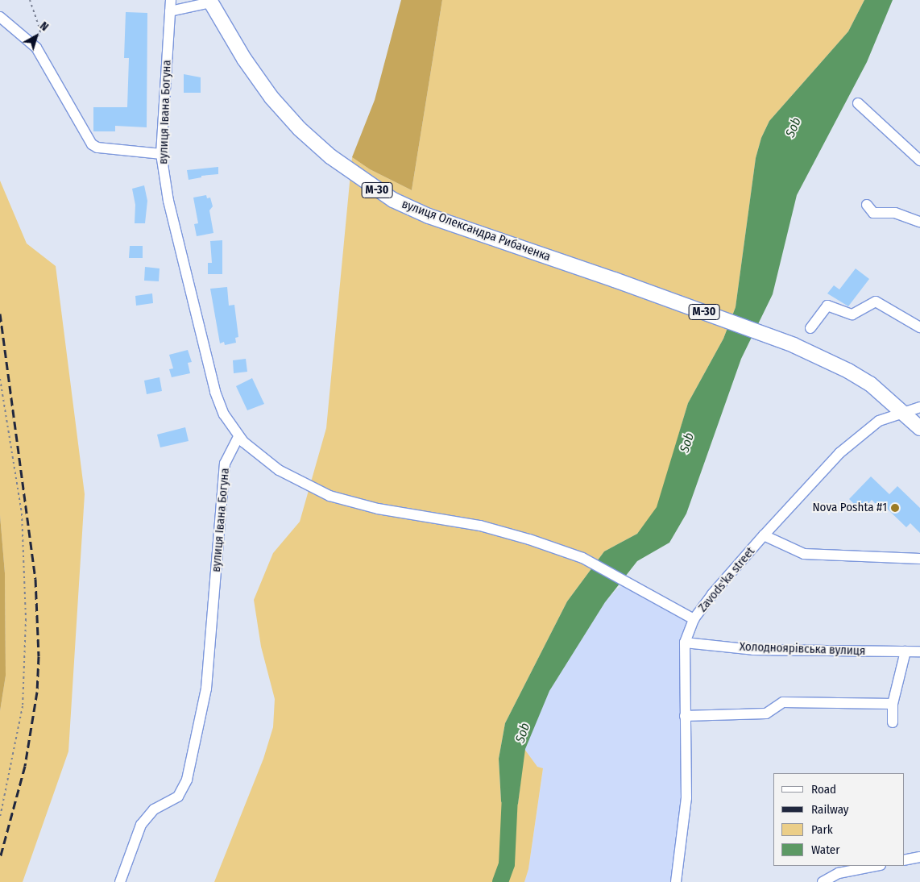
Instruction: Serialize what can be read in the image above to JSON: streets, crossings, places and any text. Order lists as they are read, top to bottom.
{
  "streets": {
    "highway": ["М-30", "вулиця Олександра Рибаченка"],
    "street": ["вулиця Івана Богуна", "Zavods'ka street", "Холодноярівська вулиця"]
  },
  "crossings": [
    ["М-30", "вулиця Олександра Рибаченка"],
    ["М-30", "Zavods'ka street"],
    ["вулиця Олександра Рибаченка", "Zavods'ka street"],
    ["Zavods'ka street", "Холодноярівська вулиця"]
  ],
  "water": ["Sob"],
  "places": ["Nova Poshta #1"],
  "legend": [
    "Road",
    "Railway",
    "Park",
    "Water"
  ],
  "north": "top right"
}
